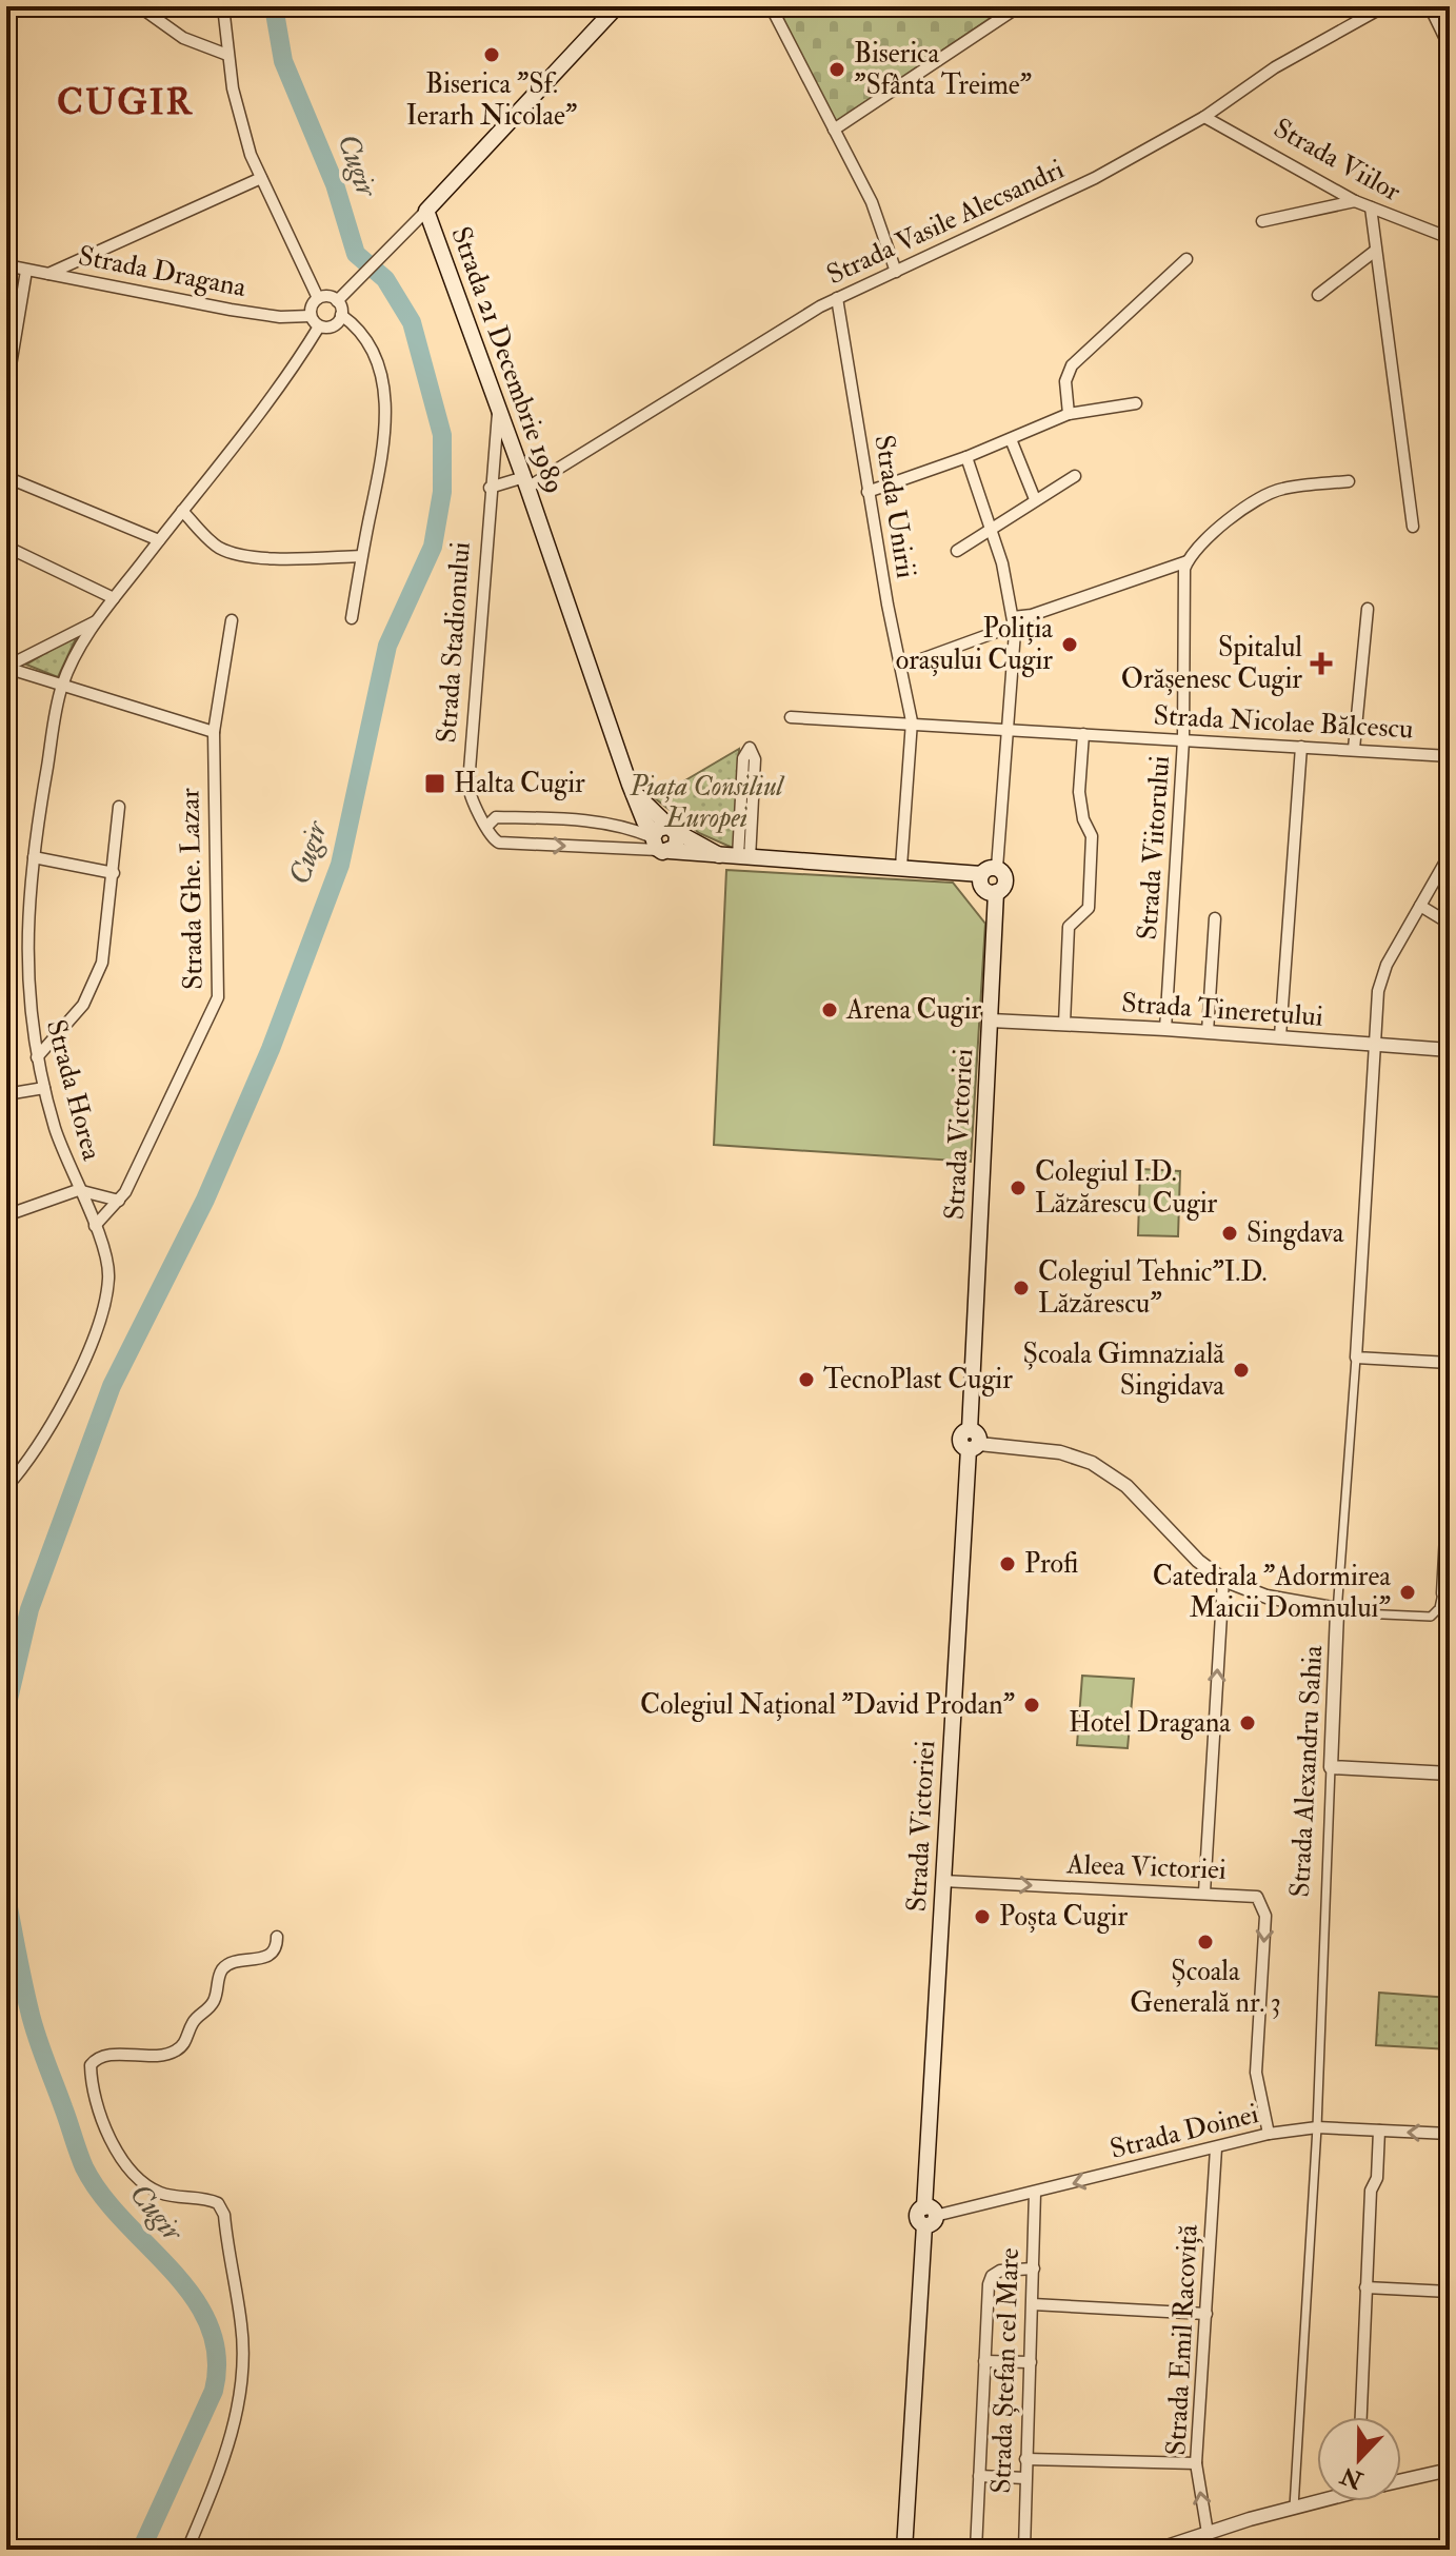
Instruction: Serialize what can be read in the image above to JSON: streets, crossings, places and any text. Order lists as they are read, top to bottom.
{
  "streets": {
    "main road": ["Strada 21 Decembrie 1989", "Strada Victoriei"],
    "street": [
      "Strada Viilor",
      "Strada Vasile Alecsandri",
      "Strada Dragana",
      "Strada Unirii",
      "Strada Stadionului",
      "Strada Nicolae Bălcescu",
      "Strada Viitorului",
      "Strada Ghe. Lazar",
      "Strada Tineretului",
      "Strada Horea",
      "Strada Alexandru Sahia",
      "Aleea Victoriei",
      "Strada Doinei",
      "Strada Emil Racoviță",
      "Strada Ștefan cel Mare"
    ]
  },
  "crossings": [
    ["Strada Viilor", "Strada Vasile Alecsandri"],
    ["Strada Vasile Alecsandri", "Strada 21 Decembrie 1989"],
    ["Strada Vasile Alecsandri", "Strada Unirii"],
    ["Strada Dragana", "Strada Horea"],
    ["Strada 21 Decembrie 1989", "Strada Stadionului"],
    ["Strada Unirii", "Strada Nicolae Bălcescu"],
    ["Strada Nicolae Bălcescu", "Strada Viitorului"],
    ["Strada Viitorului", "Strada Tineretului"],
    ["Strada Ghe. Lazar", "Strada Horea"],
    ["Strada Tineretului", "Strada Victoriei"],
    ["Strada Tineretului", "Strada Alexandru Sahia"],
    ["Strada Victoriei", "Aleea Victoriei"],
    ["Strada Victoriei", "Strada Doinei"],
    ["Strada Alexandru Sahia", "Strada Doinei"],
    ["Aleea Victoriei", "Strada Doinei"],
    ["Strada Doinei", "Strada Emil Racoviță"],
    ["Strada Doinei", "Strada Ștefan cel Mare"]
  ],
  "one_way": ["Strada Doinei"],
  "districts": ["CUGIR"],
  "water": ["Cugir"],
  "parks": ["Piața Consiliul Europei"],
  "places": {
    "other": [
      "Biserica \"Sf. Ierarh Nicolae\"",
      "Biserica \"Sfânta Treime\"",
      "Poliția orașului Cugir",
      "Arena Cugir",
      "Colegiul I.D. Lăzărescu Cugir",
      "Singdava",
      "Colegiul Tehnic\"I.D. Lăzărescu\"",
      "Școala Gimnazială Singidava",
      "TecnoPlast Cugir",
      "Profi",
      "Catedrala \"Adormirea Maicii Domnului\"",
      "Colegiul Național \"David Prodan\"",
      "Hotel Dragana",
      "Poșta Cugir",
      "Școala Generală nr. 3"
    ],
    "health": ["Spitalul Orășenesc Cugir"],
    "transit": ["Halta Cugir"]
  },
  "north": "bottom"
}
